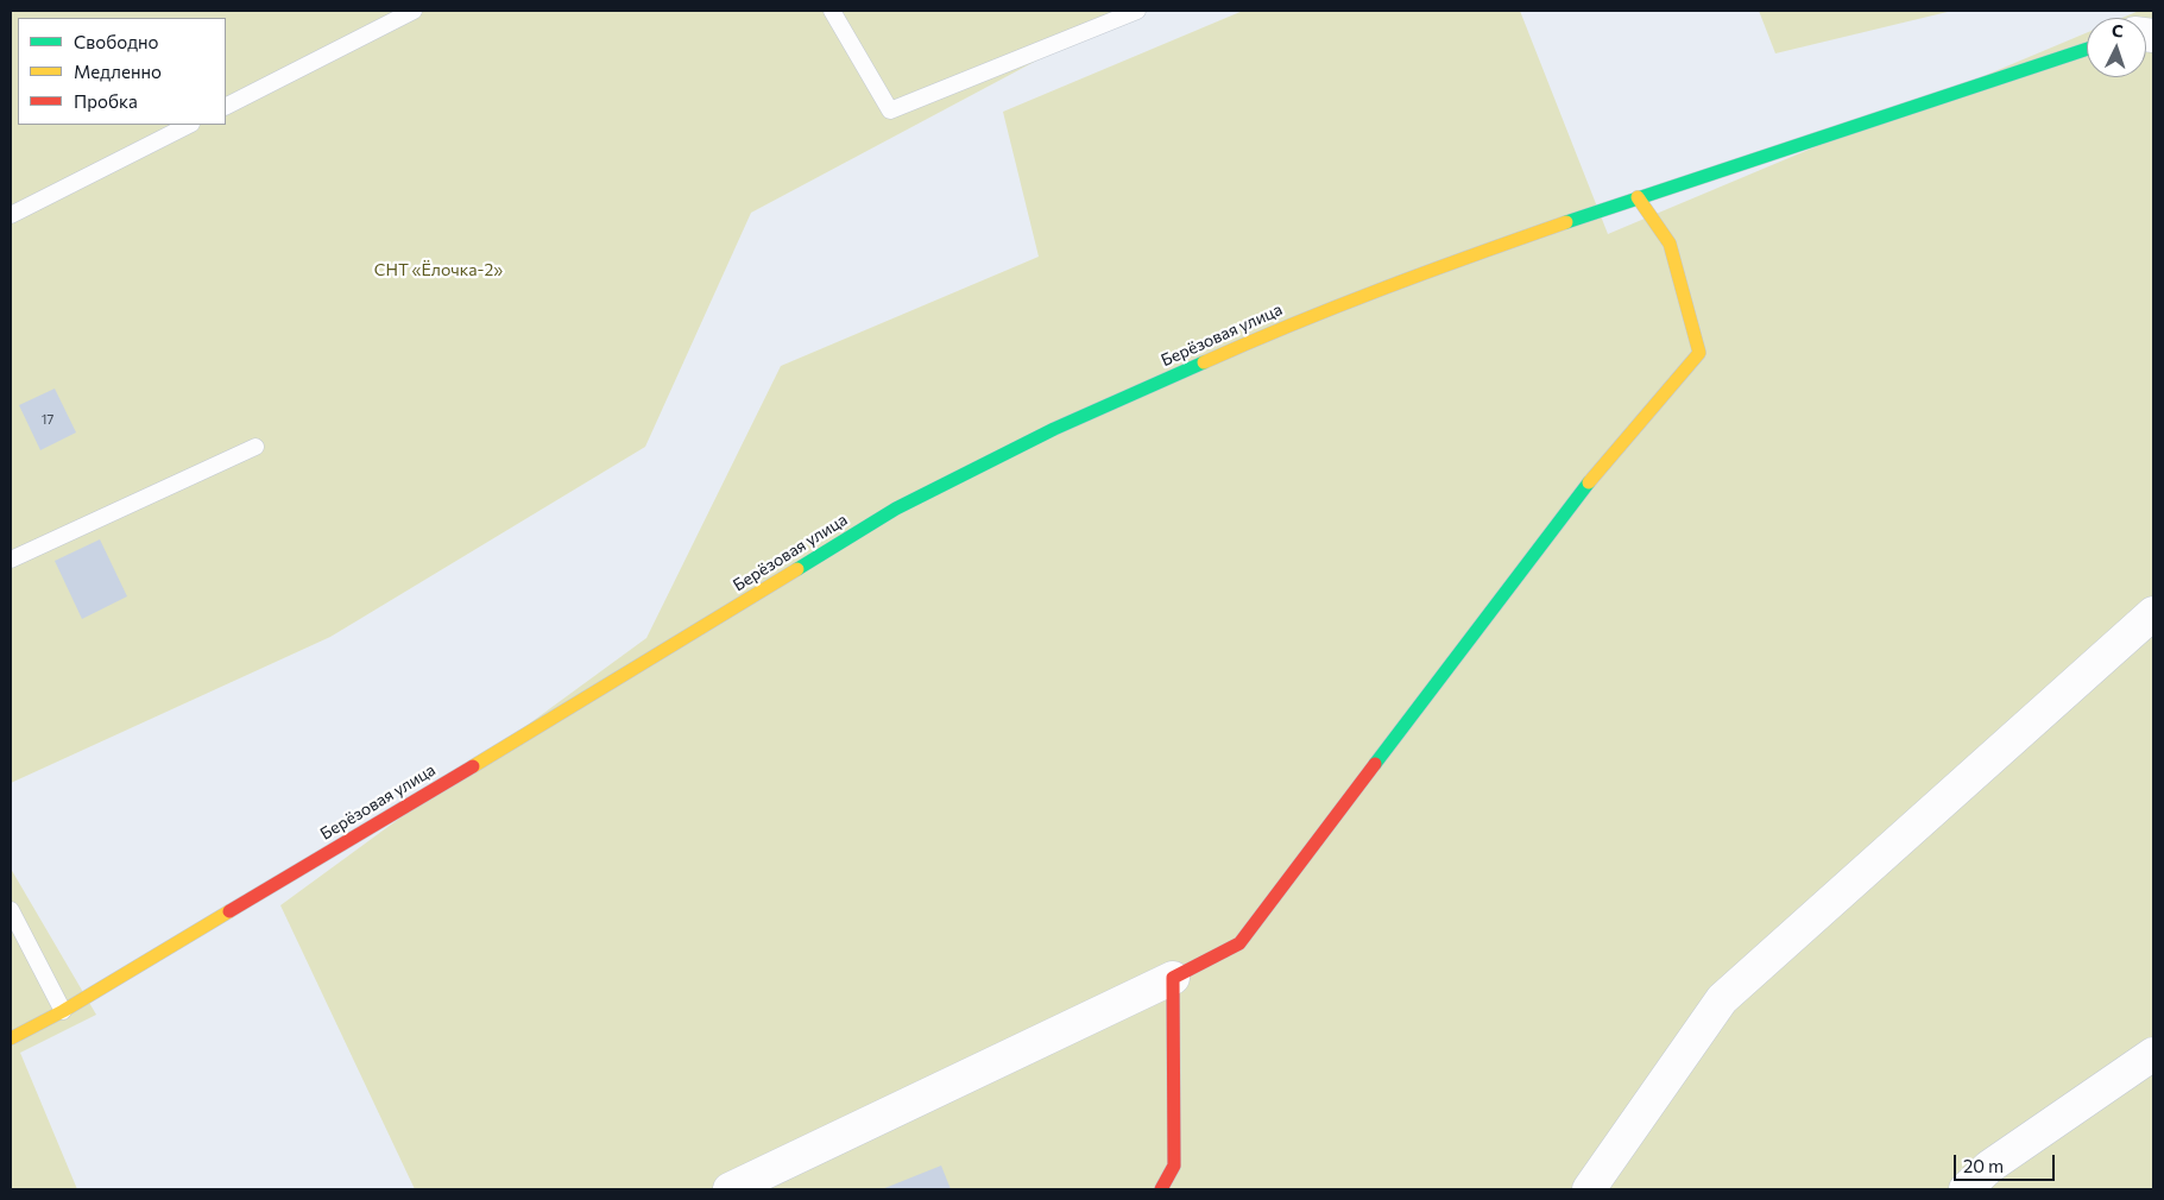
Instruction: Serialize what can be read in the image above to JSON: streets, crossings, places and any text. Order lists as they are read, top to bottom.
{
  "streets": {
    "street": ["Берёзовая улица"]
  },
  "parks": ["СНТ «Ёлочка-2»"],
  "house_numbers": ["17"],
  "legend": ["Свободно", "Медленно", "Пробка"],
  "scale_bar": "20 m",
  "north": "top"
}
